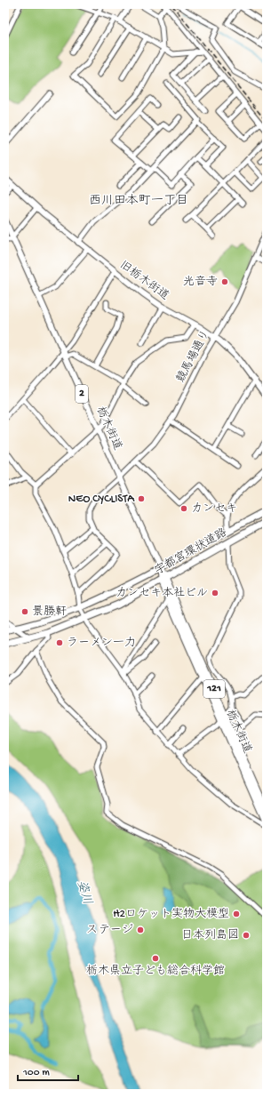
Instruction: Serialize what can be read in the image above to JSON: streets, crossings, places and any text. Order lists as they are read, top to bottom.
{
  "streets": {
    "highway": ["栃木街道", "宇都宮環状道路", "121"],
    "main road": ["旧栃木街道", "2"],
    "street": ["競馬場通り"]
  },
  "crossings": [
    ["旧栃木街道", "競馬場通り"],
    ["競馬場通り", "栃木街道"],
    ["栃木街道", "宇都宮環状道路"]
  ],
  "districts": ["西川田本町一丁目"],
  "water": ["姿川"],
  "places": [
    "光音寺",
    "NEO CYCLISTA",
    "カンセキ",
    "カンセキ本社ビル",
    "景勝軒",
    "ラーメン一力",
    "H2ロケット実物大模型",
    "ステージ",
    "日本列島図",
    "栃木県立子ども総合科学館"
  ],
  "scale_bar": "100 m"
}
